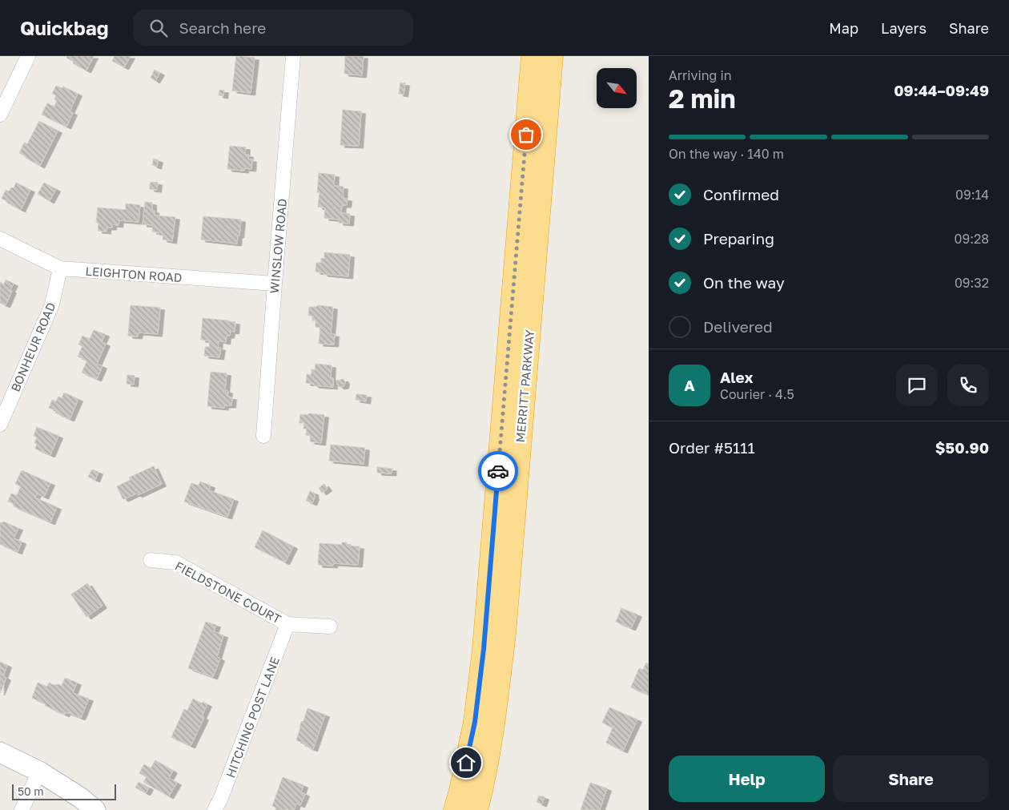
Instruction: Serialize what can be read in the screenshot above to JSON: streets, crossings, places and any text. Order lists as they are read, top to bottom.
{
  "streets": {
    "highway": ["MERRITT PARKWAY"],
    "street": [
      "WINSLOW ROAD",
      "LEIGHTON ROAD",
      "BONHEUR ROAD",
      "FIELDSTONE COURT",
      "HITCHING POST LANE"
    ]
  },
  "crossings": [
    ["WINSLOW ROAD", "LEIGHTON ROAD"],
    ["LEIGHTON ROAD", "BONHEUR ROAD"],
    ["FIELDSTONE COURT", "HITCHING POST LANE"]
  ],
  "scale_bar": "50 m",
  "north": "bottom right",
  "page": {
    "header": "Quickbag",
    "search": "Search here",
    "nav": ["Map", "Layers", "Share"],
    "heading": ["2 min", "Arriving in", "09:44–09:49"],
    "panel": [
      "Alex",
      "Courier · 4.5",
      "Order #5111",
      "$50.90"
    ],
    "bar": "On the way · 140 m",
    "list": [
      ["Confirmed", "09:14"],
      ["Preparing", "09:28"],
      ["On the way", "09:32"],
      "Delivered"
    ],
    "round": "A",
    "buttons": ["Help", "Share"],
    "scale": "50 m"
  }
}
